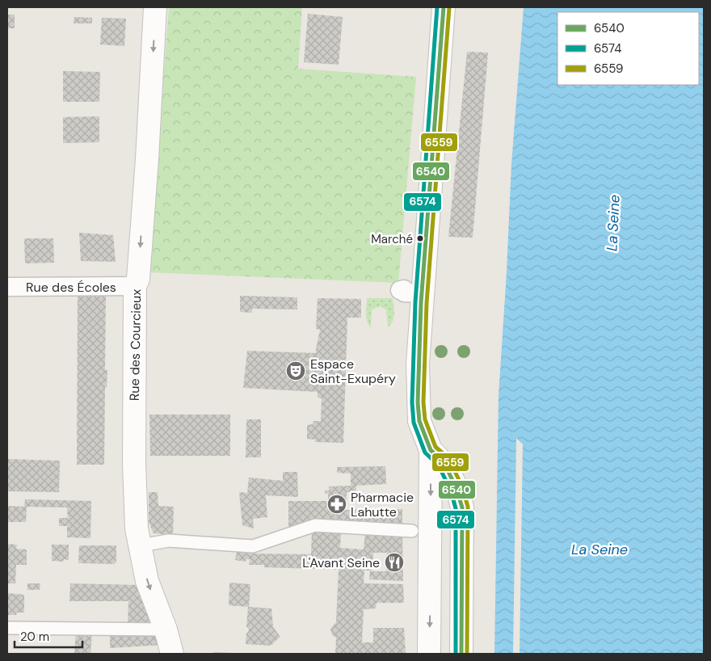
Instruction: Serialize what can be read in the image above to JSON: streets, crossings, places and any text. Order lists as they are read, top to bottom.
{
  "streets": {
    "street": ["Rue des Écoles", "Rue des Courcieux"]
  },
  "crossings": [
    ["Rue des Écoles", "Rue des Courcieux"]
  ],
  "one_way": ["Rue des Courcieux"],
  "water": ["La Seine"],
  "places": {
    "other": ["Marché"],
    "theatre": ["Espace Saint-Exupéry"],
    "pharmacy": ["Pharmacie Lahutte"],
    "restaurant": ["L'Avant Seine"]
  },
  "lines": ["transit line 6540", "transit line 6574", "transit line 6559"],
  "legend": ["6540", "6574", "6559"],
  "scale_bar": "20 m"
}
